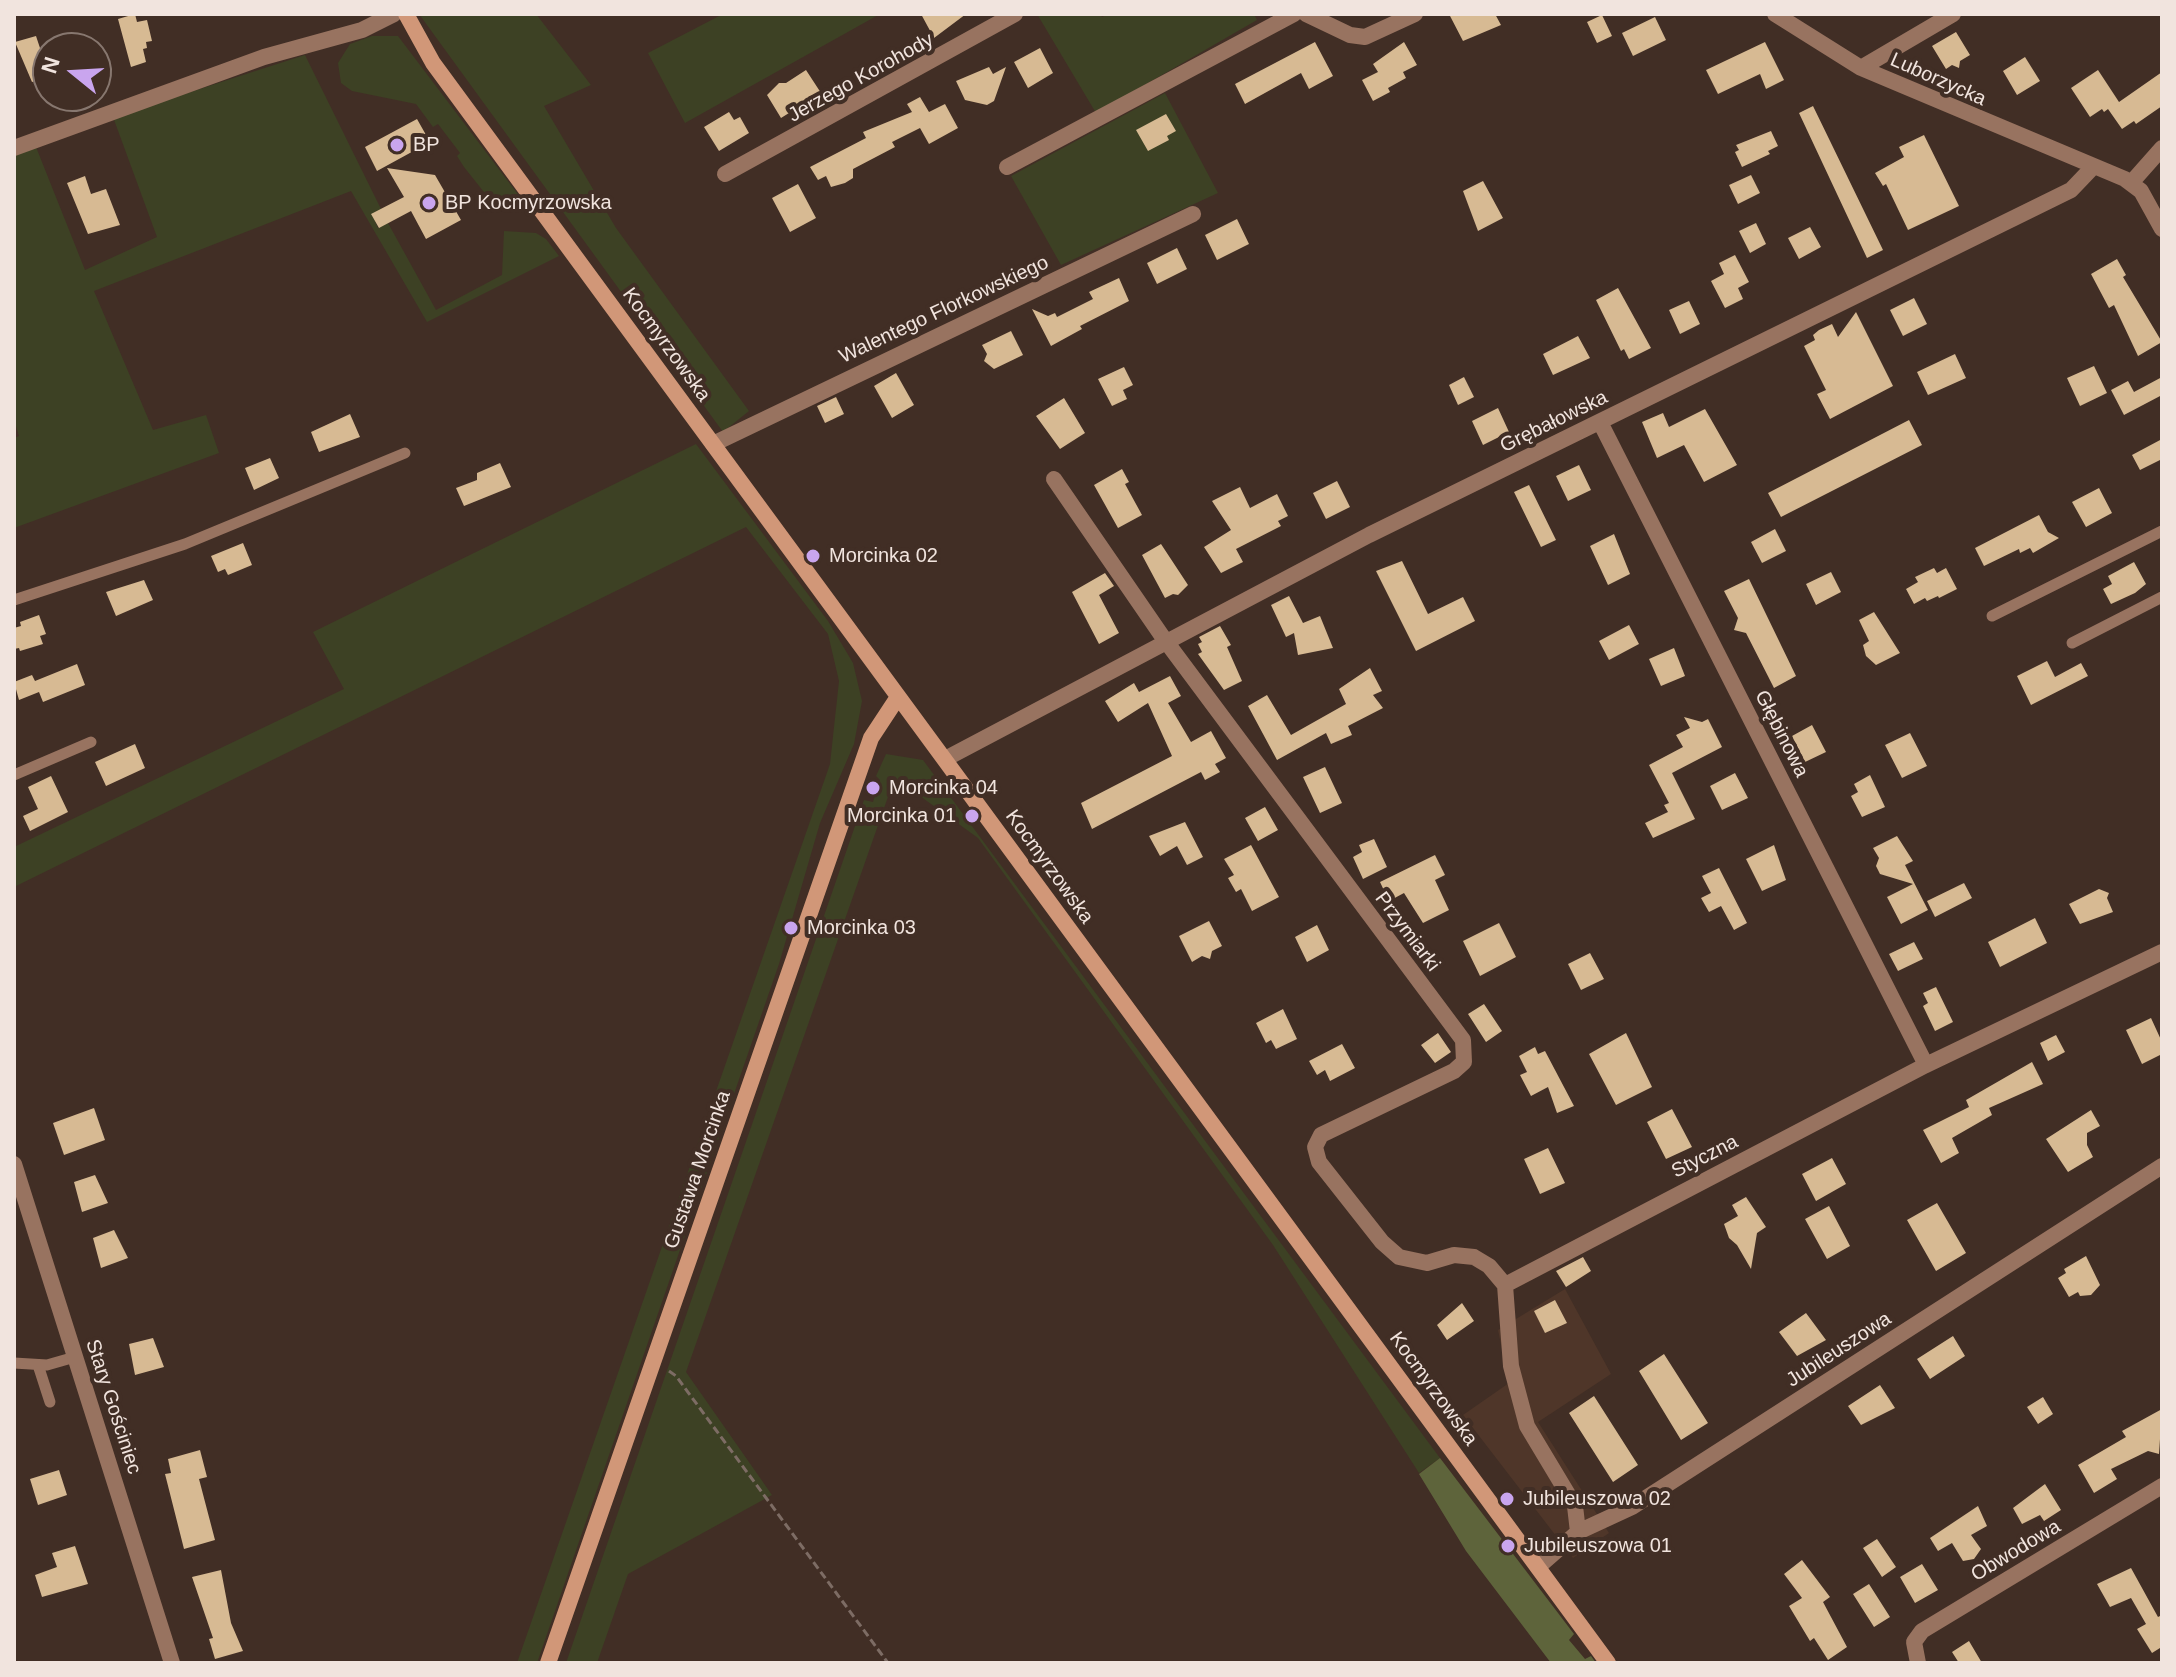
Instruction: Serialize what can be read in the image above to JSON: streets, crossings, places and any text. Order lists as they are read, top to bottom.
{
  "streets": {
    "main road": ["Kocmyrzowska", "Gustawa Morcinka"],
    "street": [
      "Jerzego Korohody",
      "Luborzycka",
      "Walentego Florkowskiego",
      "Grębałowska",
      "Głębinowa",
      "Przymiarki",
      "Styczna",
      "Jubileuszowa",
      "Stary Gościniec",
      "Obwodowa"
    ]
  },
  "crossings": [
    ["Luborzycka", "Grębałowska"],
    ["Walentego Florkowskiego", "Kocmyrzowska"],
    ["Kocmyrzowska", "Grębałowska"],
    ["Kocmyrzowska", "Gustawa Morcinka"],
    ["Kocmyrzowska", "Jubileuszowa"],
    ["Grębałowska", "Głębinowa"],
    ["Grębałowska", "Przymiarki"],
    ["Głębinowa", "Styczna"],
    ["Przymiarki", "Styczna"]
  ],
  "places": [
    "BP",
    "BP Kocmyrzowska",
    "Morcinka 02",
    "Morcinka 04",
    "Morcinka 01",
    "Morcinka 03",
    "Jubileuszowa 02",
    "Jubileuszowa 01"
  ],
  "north": "left"
}
